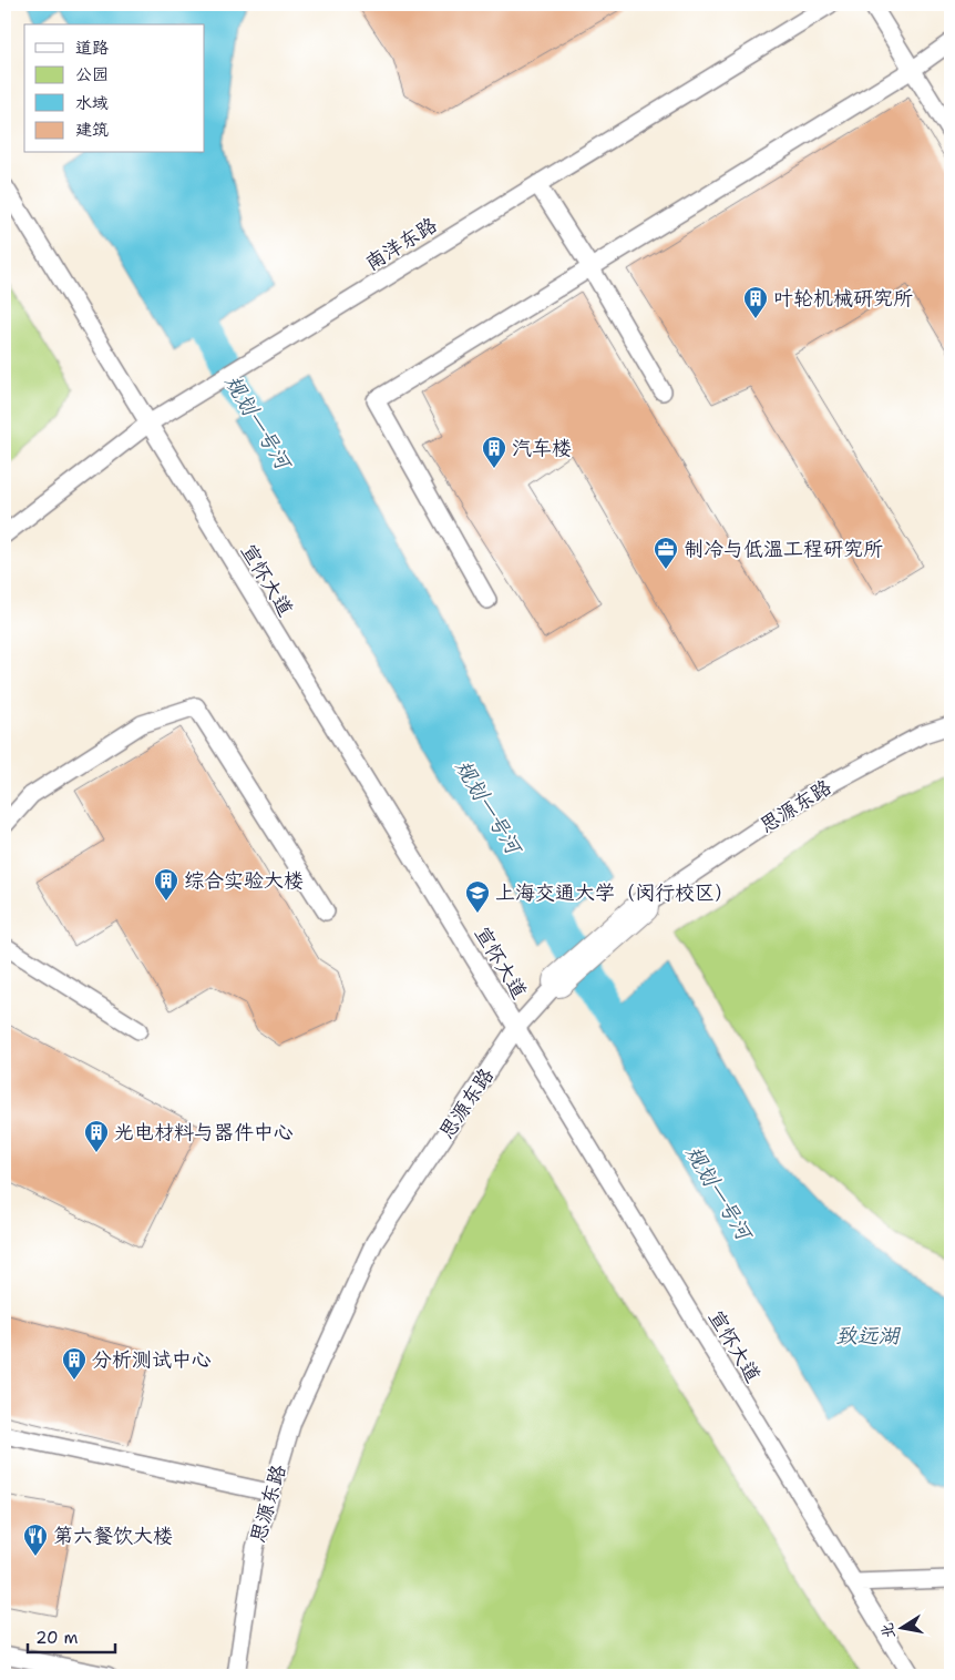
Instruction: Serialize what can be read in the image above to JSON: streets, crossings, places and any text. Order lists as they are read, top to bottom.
{
  "streets": {
    "street": ["思源东路"],
    "lane": ["南洋东路", "宣怀大道"]
  },
  "crossings": [
    ["南洋东路", "宣怀大道"],
    ["宣怀大道", "思源东路"]
  ],
  "water": ["规划一号河", "致远湖"],
  "places": {
    "building": [
      "叶轮机械研究所",
      "汽车楼",
      "综合实验大楼",
      "光电材料与器件中心",
      "分析测试中心"
    ],
    "office": ["制冷与低温工程研究所"],
    "school or university": ["上海交通大学（闵行校区）"],
    "restaurant": ["第六餐饮大楼"]
  },
  "legend": [
    "道路",
    "公园",
    "水域",
    "建筑"
  ],
  "scale_bar": "20 m",
  "north": "left"
}
